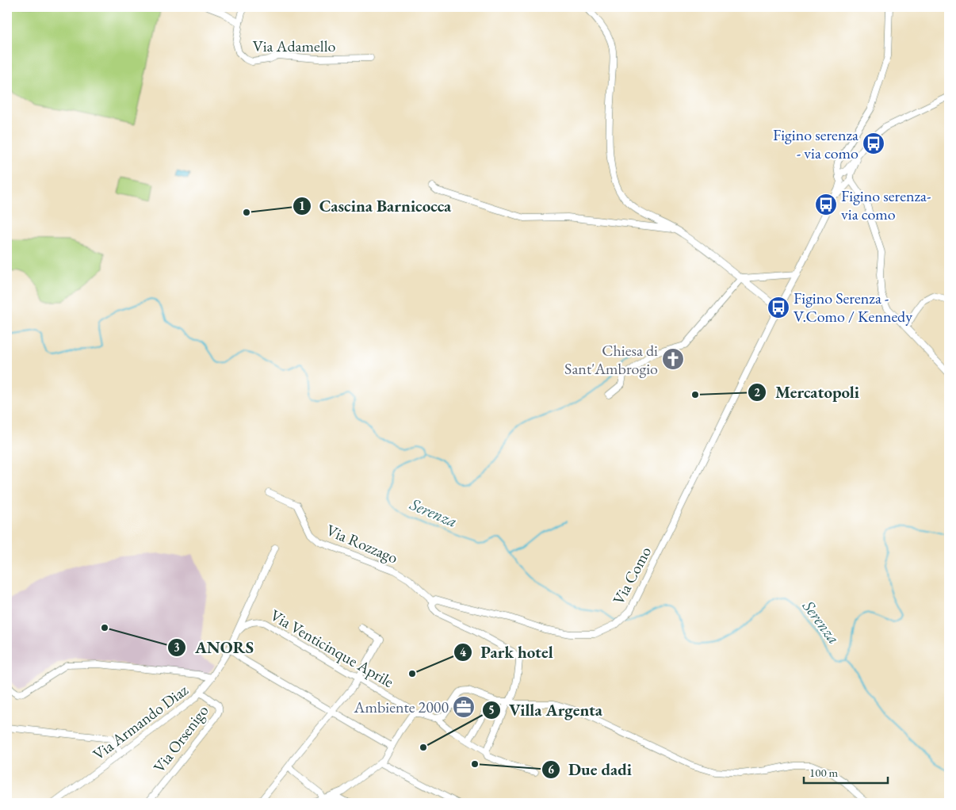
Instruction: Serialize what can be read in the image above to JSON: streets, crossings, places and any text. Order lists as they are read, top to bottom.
{
  "streets": {
    "street": [
      "Via Adamello",
      "Via Rozzago",
      "Via Como",
      "Via Venticinque Aprile",
      "Via Armando Diaz",
      "Via Orsenigo"
    ]
  },
  "crossings": [
    ["Via Rozzago", "Via Como"],
    ["Via Venticinque Aprile", "Via Armando Diaz"],
    ["Via Armando Diaz", "Via Orsenigo"]
  ],
  "water": ["Serenza"],
  "places": {
    "bus stop": ["Figino serenza - via como", "Figino serenza- via como", "Figino Serenza - V.Como / Kennedy"],
    "other": [
      "Cascina Barnicocca",
      "Mercatopoli",
      "ANORS",
      "Park hotel",
      "Villa Argenta",
      "Due dadi"
    ],
    "church": ["Chiesa di Sant'Ambrogio"],
    "office": ["Ambiente 2000"]
  },
  "scale_bar": "100 m"
}
